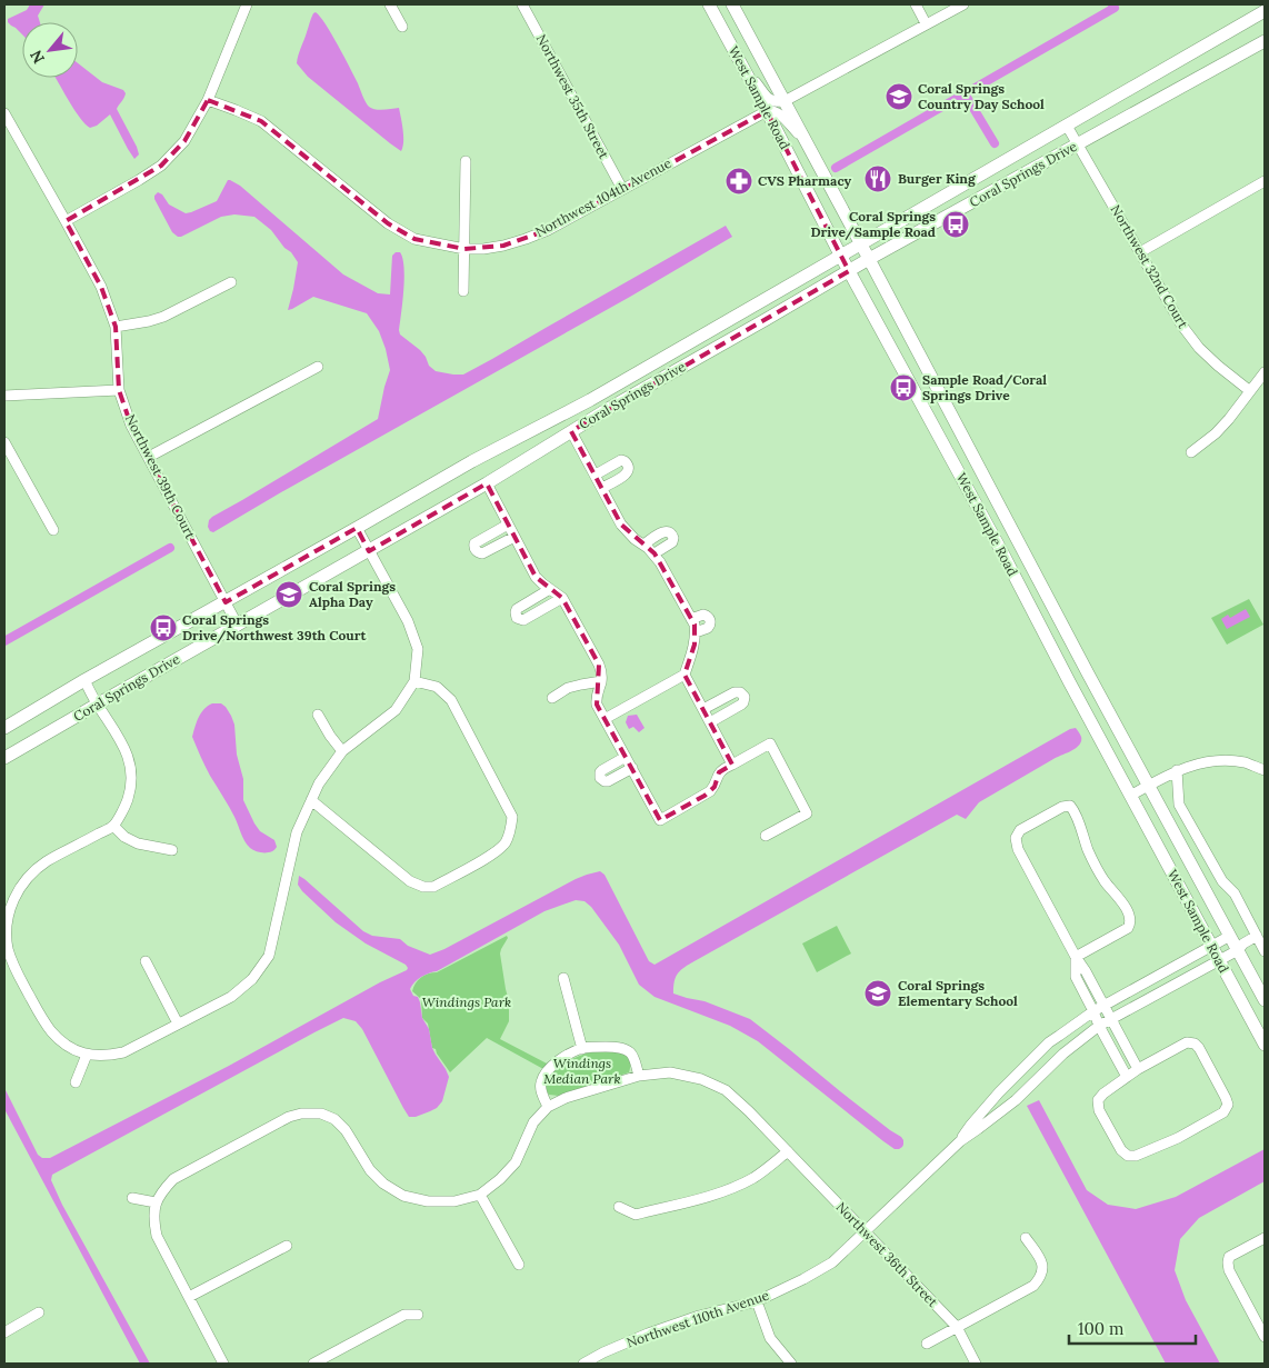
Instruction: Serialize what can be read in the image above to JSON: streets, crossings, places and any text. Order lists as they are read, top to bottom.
{
  "streets": {
    "main road": ["West Sample Road", "Coral Springs Drive"],
    "street": [
      "Northwest 35th Street",
      "Northwest 104th Avenue",
      "Northwest 32nd Court",
      "Northwest 39th Court",
      "Northwest 36th Street",
      "Northwest 110th Avenue"
    ]
  },
  "crossings": [
    ["Northwest 35th Street", "Northwest 104th Avenue"],
    ["West Sample Road", "Coral Springs Drive"],
    ["West Sample Road", "Northwest 104th Avenue"],
    ["West Sample Road", "Northwest 110th Avenue"],
    ["Coral Springs Drive", "Northwest 32nd Court"],
    ["Coral Springs Drive", "Northwest 39th Court"],
    ["Northwest 36th Street", "Northwest 110th Avenue"]
  ],
  "parks": ["Windings Park", "Windings Median Park"],
  "places": {
    "school or university": ["Coral Springs Country Day School", "Coral Springs Alpha Day", "Coral Springs Elementary School"],
    "restaurant": ["Burger King"],
    "pharmacy": ["CVS Pharmacy"],
    "bus stop": ["Coral Springs Drive/Sample Road", "Sample Road/Coral Springs Drive", "Coral Springs Drive/Northwest 39th Court"]
  },
  "scale_bar": "100 m",
  "north": "bottom left"
}
